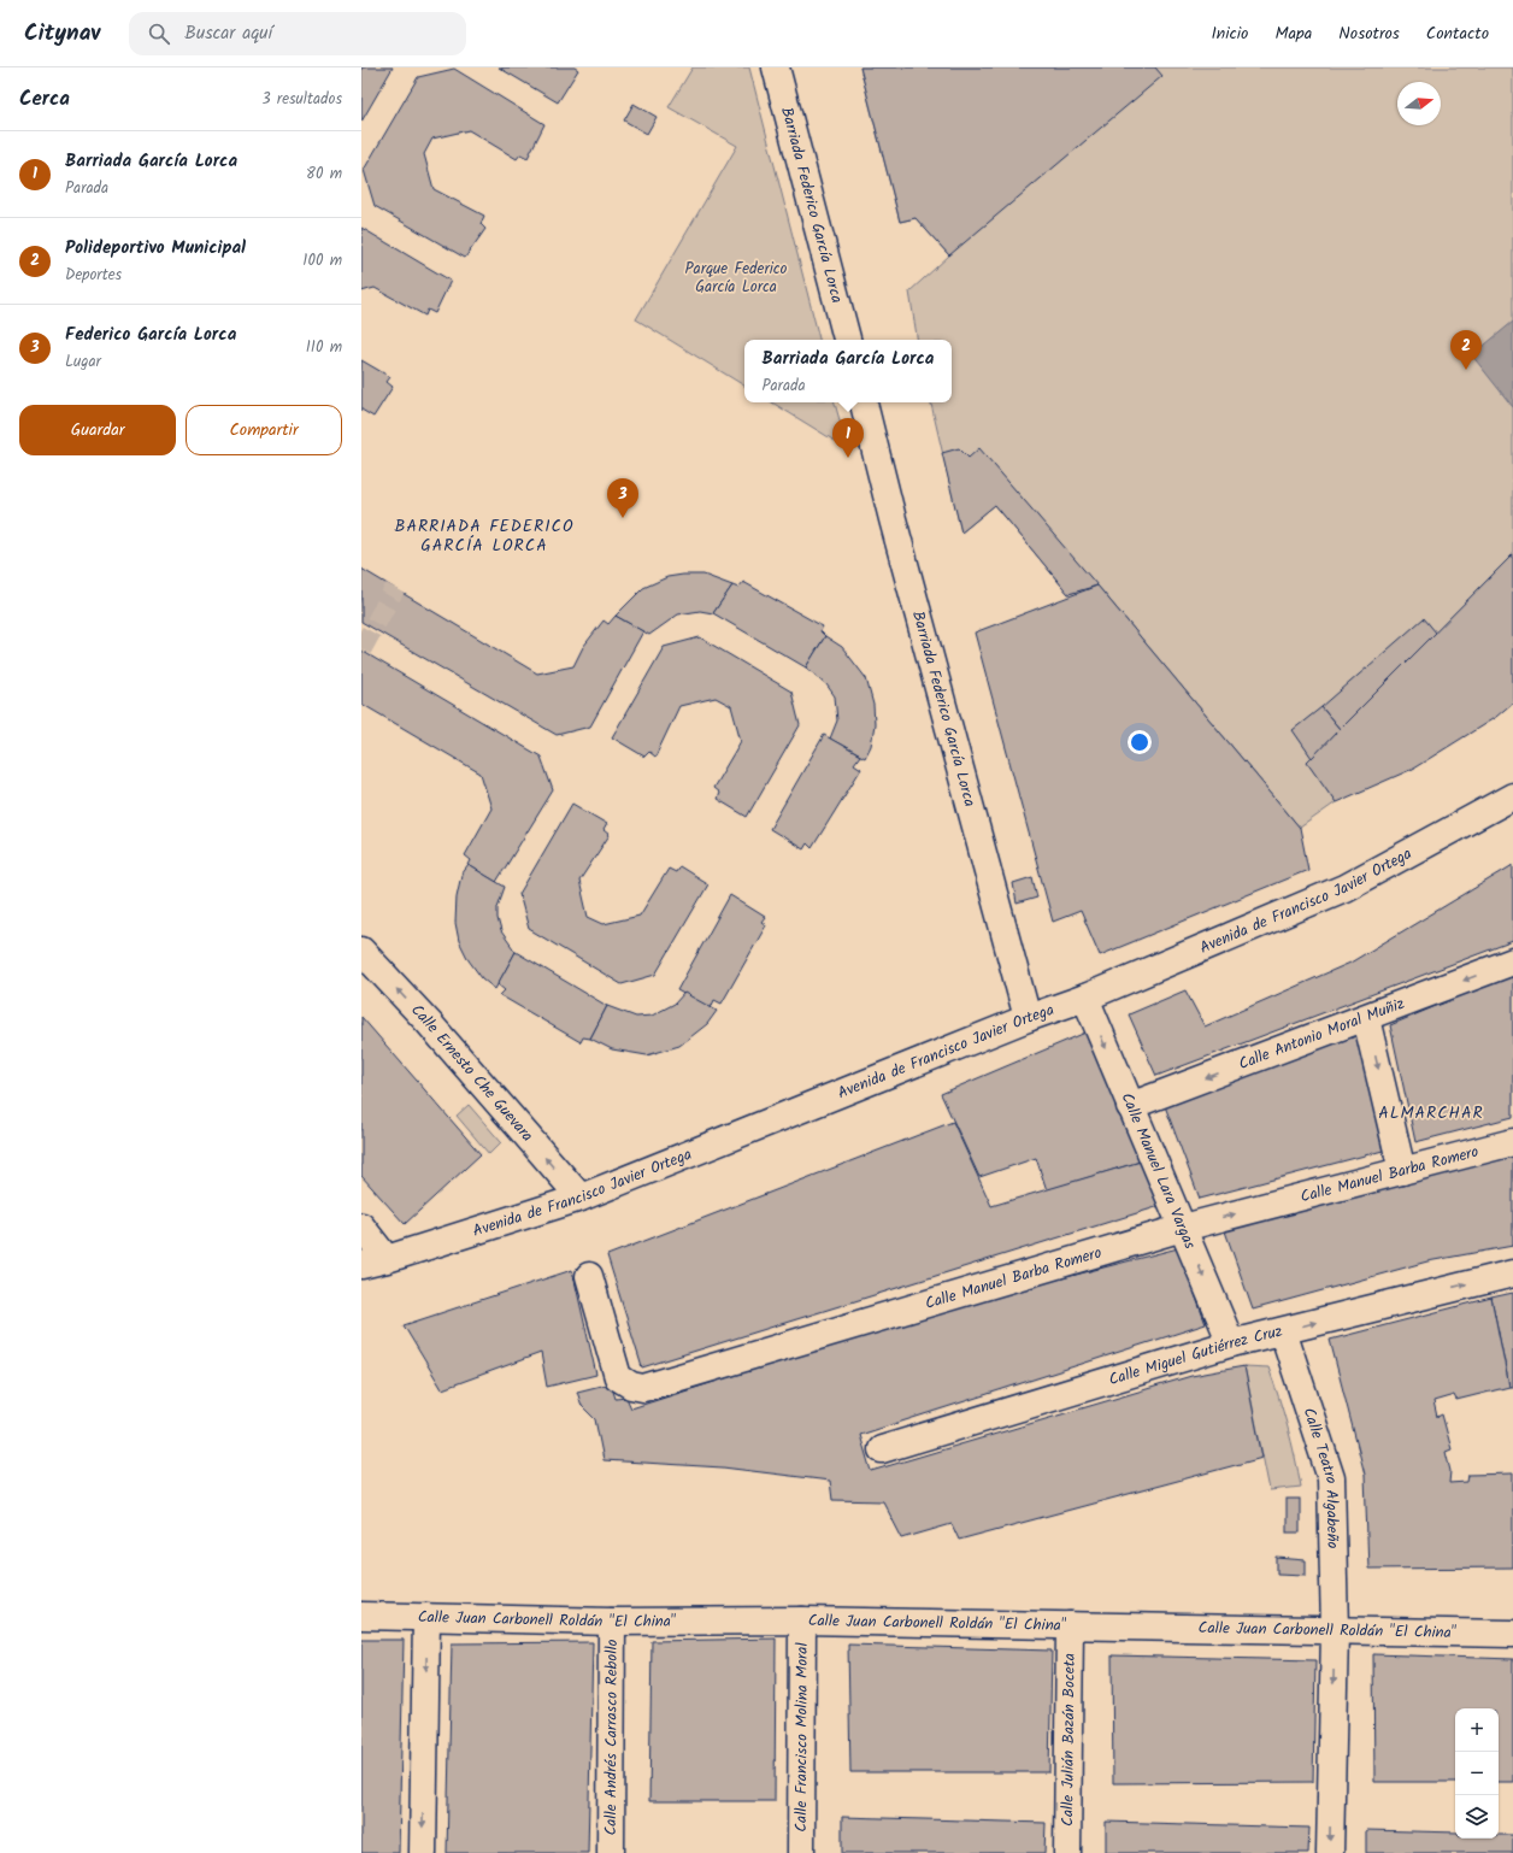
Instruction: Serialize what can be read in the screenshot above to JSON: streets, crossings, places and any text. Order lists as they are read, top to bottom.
{
  "streets": {
    "street": [
      "Barriada Federico García Lorca",
      "Avenida de Francisco Javier Ortega",
      "Calle Antonio Moral Muñiz",
      "Calle Ernesto Che Guevara",
      "Calle Manuel Lara Vargas",
      "Calle Manuel Barba Romero",
      "Calle Miguel Gutiérrez Cruz",
      "Calle Teatro Algabeño",
      "Calle Juan Carbonell Roldán \"El China\"",
      "Calle Andrés Carrasco Rebollo",
      "Calle Francisco Molina Moral",
      "Calle Julián Bazán Boceta"
    ]
  },
  "crossings": [
    ["Barriada Federico García Lorca", "Avenida de Francisco Javier Ortega"],
    ["Avenida de Francisco Javier Ortega", "Calle Ernesto Che Guevara"],
    ["Avenida de Francisco Javier Ortega", "Calle Manuel Lara Vargas"],
    ["Calle Antonio Moral Muñiz", "Calle Manuel Lara Vargas"],
    ["Calle Manuel Lara Vargas", "Calle Manuel Barba Romero"],
    ["Calle Manuel Lara Vargas", "Calle Miguel Gutiérrez Cruz"],
    ["Calle Miguel Gutiérrez Cruz", "Calle Teatro Algabeño"],
    ["Calle Teatro Algabeño", "Calle Juan Carbonell Roldán \"El China\""],
    ["Calle Juan Carbonell Roldán \"El China\"", "Calle Andrés Carrasco Rebollo"],
    ["Calle Juan Carbonell Roldán \"El China\"", "Calle Francisco Molina Moral"],
    ["Calle Juan Carbonell Roldán \"El China\"", "Calle Julián Bazán Boceta"]
  ],
  "one_way": [
    "Calle Antonio Moral Muñiz",
    "Calle Ernesto Che Guevara",
    "Calle Manuel Lara Vargas",
    "Calle Miguel Gutiérrez Cruz",
    "Calle Teatro Algabeño"
  ],
  "districts": ["BARRIADA FEDERICO GARCÍA LORCA", "ALMARCHAR"],
  "parks": ["Parque Federico García Lorca"],
  "north": "right",
  "page": {
    "header": "Citynav",
    "search": "Buscar aquí",
    "nav": [
      "Inicio",
      "Mapa",
      "Nosotros",
      "Contacto"
    ],
    "heading": ["Cerca", "3 resultados"],
    "list": [
      {
        "mark": "1",
        "name": "Barriada García Lorca",
        "note": "Parada",
        "value": "80 m"
      },
      {
        "mark": "2",
        "name": "Polideportivo Municipal",
        "note": "Deportes",
        "value": "100 m"
      },
      {
        "mark": "3",
        "name": "Federico García Lorca",
        "note": "Lugar",
        "value": "110 m"
      }
    ],
    "pins": ["2", "1", "3"],
    "popup": ["Barriada García Lorca", "Parada"],
    "buttons": ["Guardar", "Compartir"],
    "map_buttons": ["+", "−"]
  }
}
